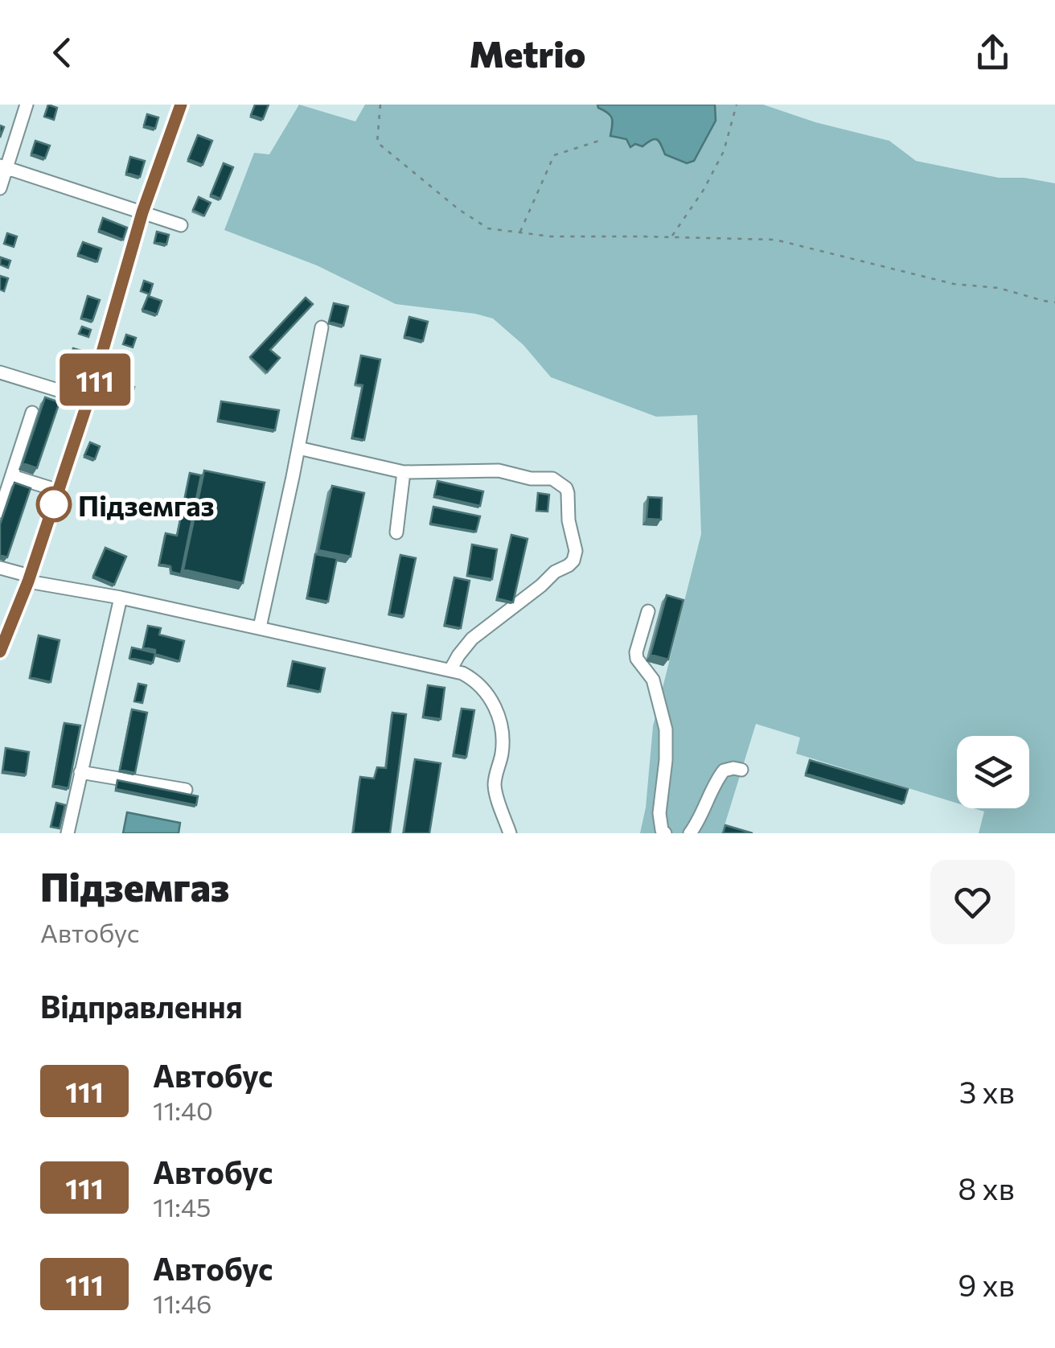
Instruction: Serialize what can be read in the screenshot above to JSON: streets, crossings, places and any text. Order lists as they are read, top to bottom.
{
  "places": ["Підземгаз"],
  "lines": ["bus line 111"],
  "page": {
    "header": "Metrio",
    "on_map": "111",
    "heading": [
      ["Підземгаз", "Автобус"],
      "Відправлення"
    ],
    "list": [
      {
        "mark": "111",
        "name": "Автобус",
        "note": "11:40",
        "value": "3 хв"
      },
      {
        "mark": "111",
        "name": "Автобус",
        "note": "11:45",
        "value": "8 хв"
      },
      {
        "mark": "111",
        "name": "Автобус",
        "note": "11:46",
        "value": "9 хв"
      }
    ]
  }
}
